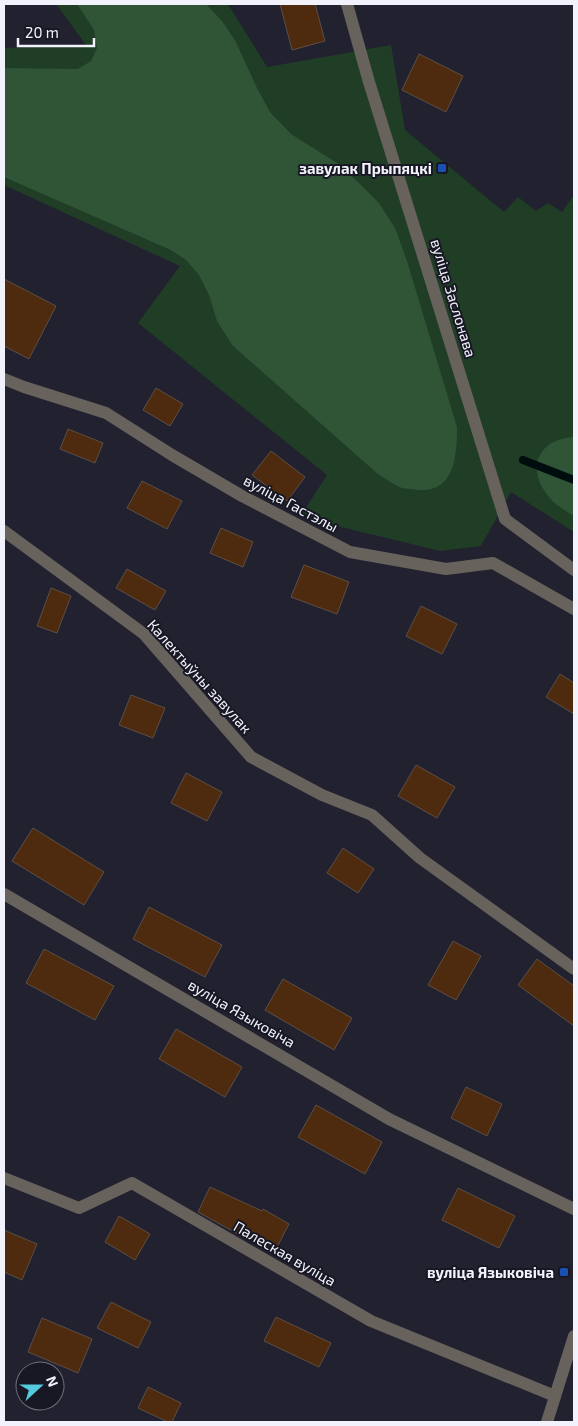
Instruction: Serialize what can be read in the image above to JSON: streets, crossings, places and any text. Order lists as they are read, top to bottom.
{
  "streets": {
    "street": [
      "вуліца Заслонава",
      "вуліца Гастэлы",
      "Калектыўны завулак",
      "вуліца Языковіча",
      "Палеская вуліца"
    ]
  },
  "places": {
    "transit": ["завулак Прыпяцкі", "вуліца Языковіча"]
  },
  "scale_bar": "20 m",
  "north": "right"
}
